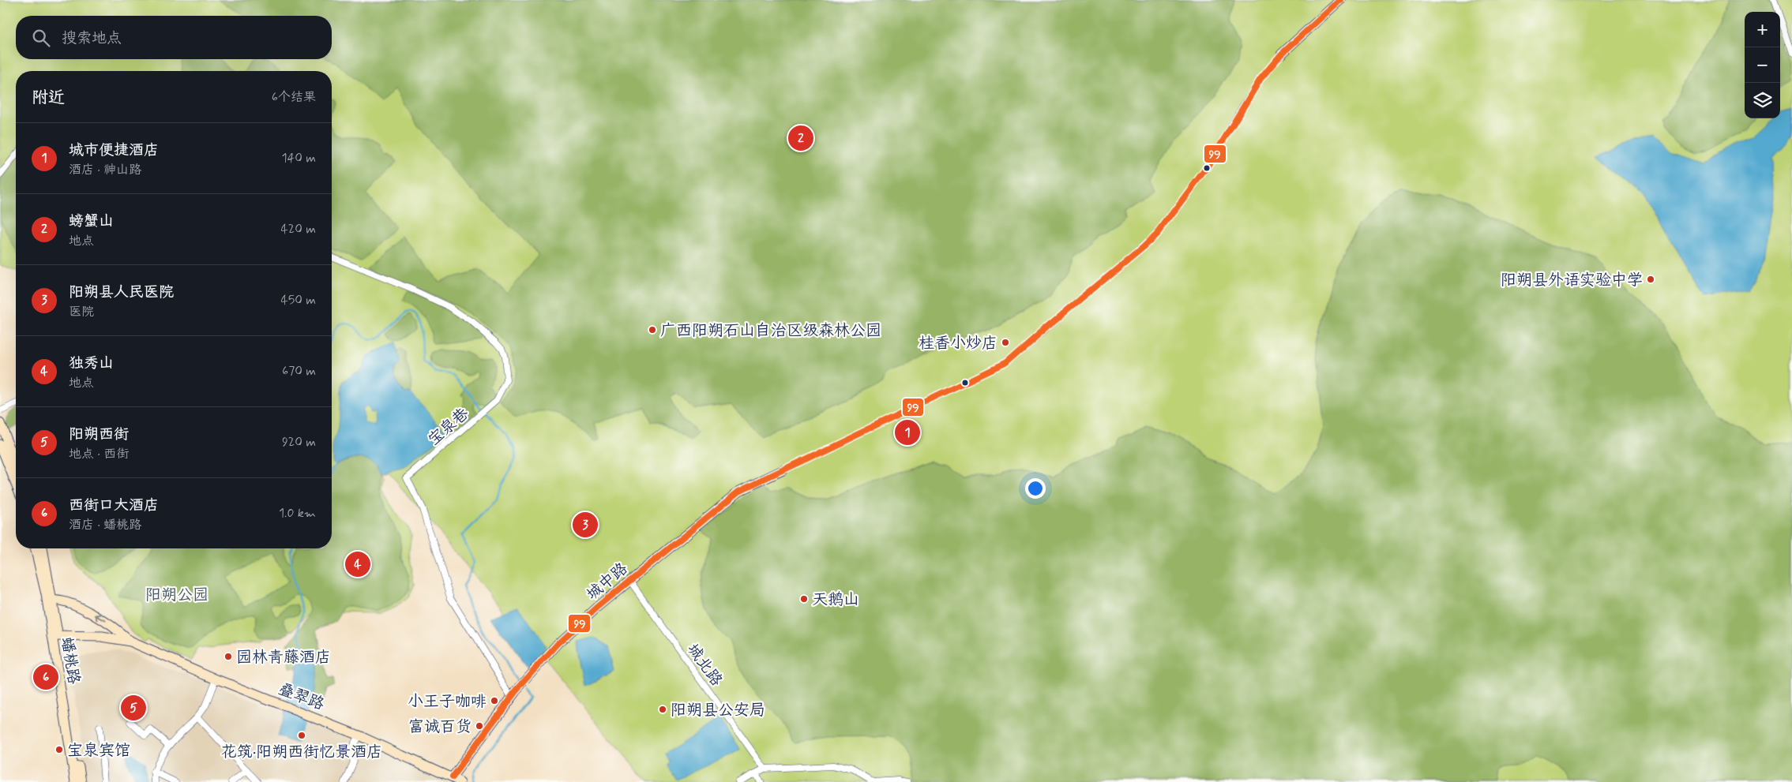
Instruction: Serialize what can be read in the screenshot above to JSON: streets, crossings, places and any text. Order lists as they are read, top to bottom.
{
  "streets": {
    "street": [
      "宝泉巷",
      "城中路",
      "蟠桃路",
      "城北路",
      "叠翠路"
    ]
  },
  "crossings": [
    ["宝泉巷", "城中路"],
    ["城中路", "城北路"],
    ["城中路", "叠翠路"]
  ],
  "parks": ["阳朔公园"],
  "places": [
    "阳朔县外语实验中学",
    "广西阳朔石山自治区级森林公园",
    "桂香小炒店",
    "天鹅山",
    "园林青藤酒店",
    "小王子咖啡",
    "阳朔县公安局",
    "富诚百货",
    "花筑·阳朔西街忆景酒店",
    "宝泉宾馆"
  ],
  "lines": ["transit line 99"],
  "page": {
    "map_buttons": ["+", "−"],
    "search": "搜索地点",
    "heading": ["附近", "6个结果"],
    "list": [
      {
        "mark": "1",
        "name": "城市便捷酒店",
        "note": "酒店 · 神山路",
        "value": "140 m"
      },
      {
        "mark": "2",
        "name": "螃蟹山",
        "note": "地点",
        "value": "420 m"
      },
      {
        "mark": "3",
        "name": "阳朔县人民医院",
        "note": "医院",
        "value": "450 m"
      },
      {
        "mark": "4",
        "name": "独秀山",
        "note": "地点",
        "value": "670 m"
      },
      {
        "mark": "5",
        "name": "阳朔西街",
        "note": "地点 · 西街",
        "value": "920 m"
      },
      {
        "mark": "6",
        "name": "西街口大酒店",
        "note": "酒店 · 蟠桃路",
        "value": "1.0 km"
      }
    ],
    "pins": [
      "2",
      "1",
      "3",
      "4",
      "6",
      "5"
    ]
  }
}
